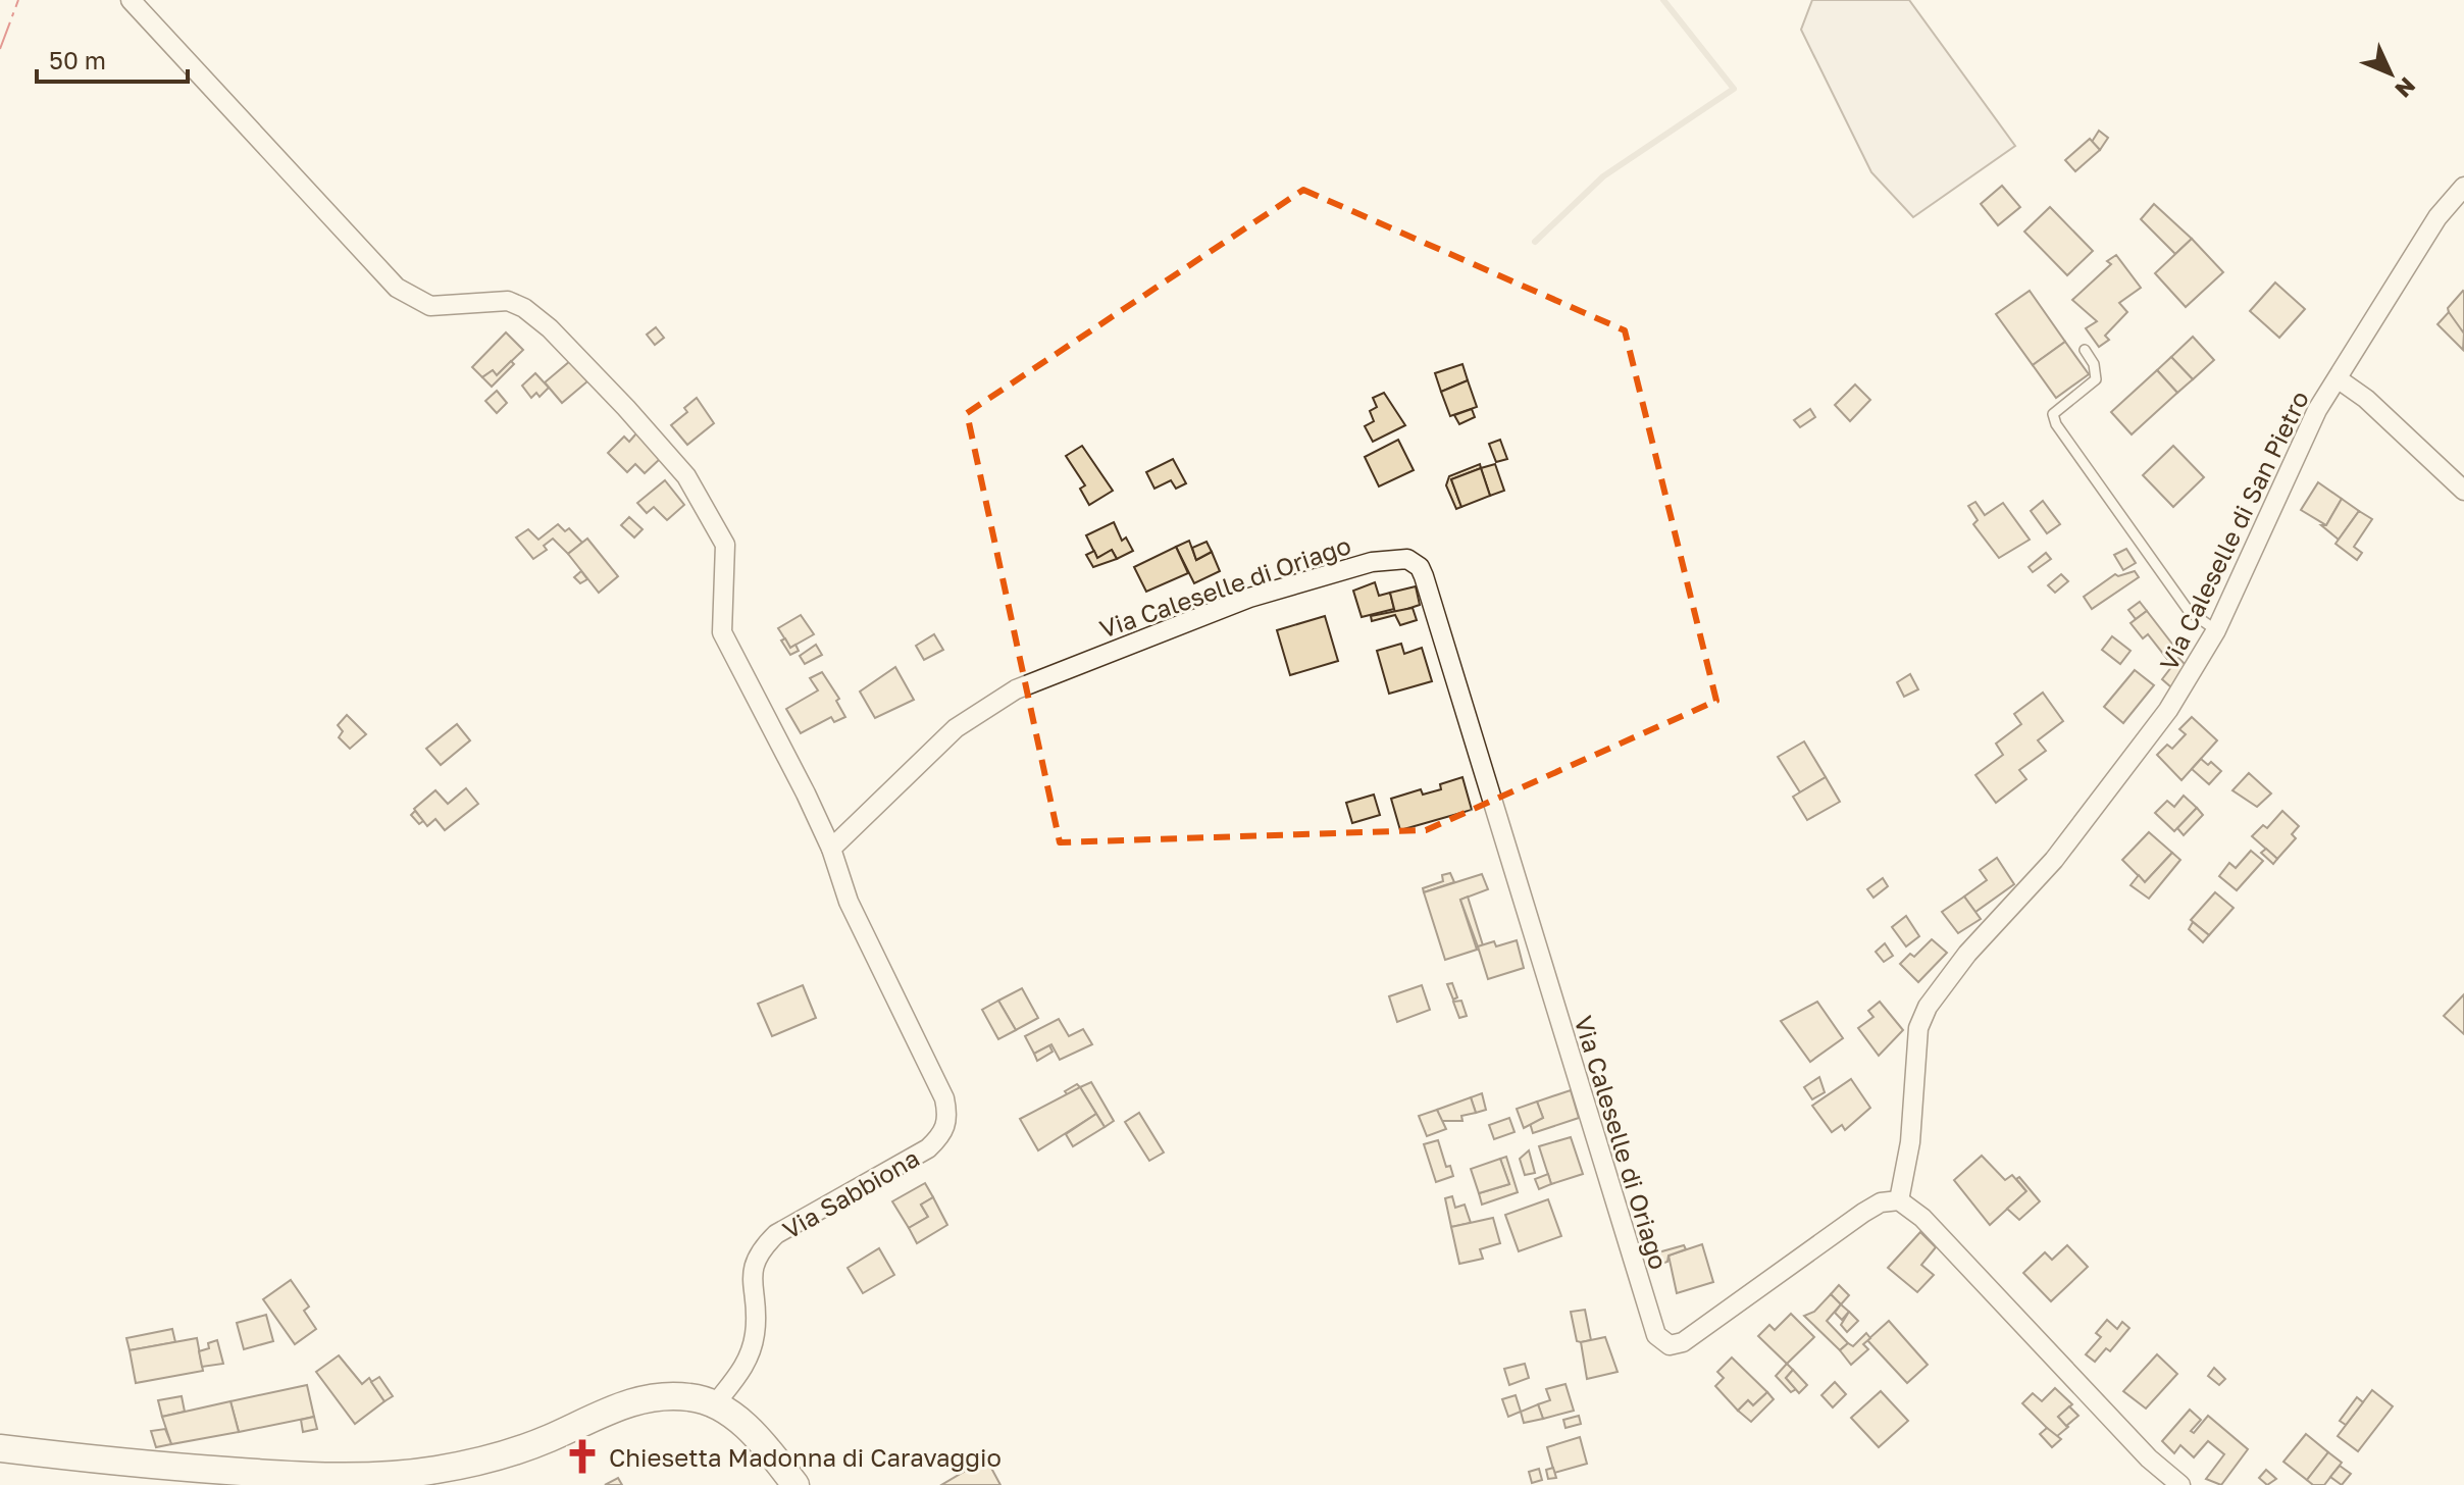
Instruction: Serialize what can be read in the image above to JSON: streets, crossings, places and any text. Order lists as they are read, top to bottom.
{
  "streets": {
    "street": ["Via Caleselle di San Pietro", "Via Caleselle di Oriago", "Via Sabbiona"]
  },
  "crossings": [
    ["Via Caleselle di San Pietro", "Via Caleselle di Oriago"],
    ["Via Caleselle di Oriago", "Via Sabbiona"]
  ],
  "places": {
    "church": ["Chiesetta Madonna di Caravaggio"]
  },
  "scale_bar": "50 m",
  "north": "bottom right"
}
